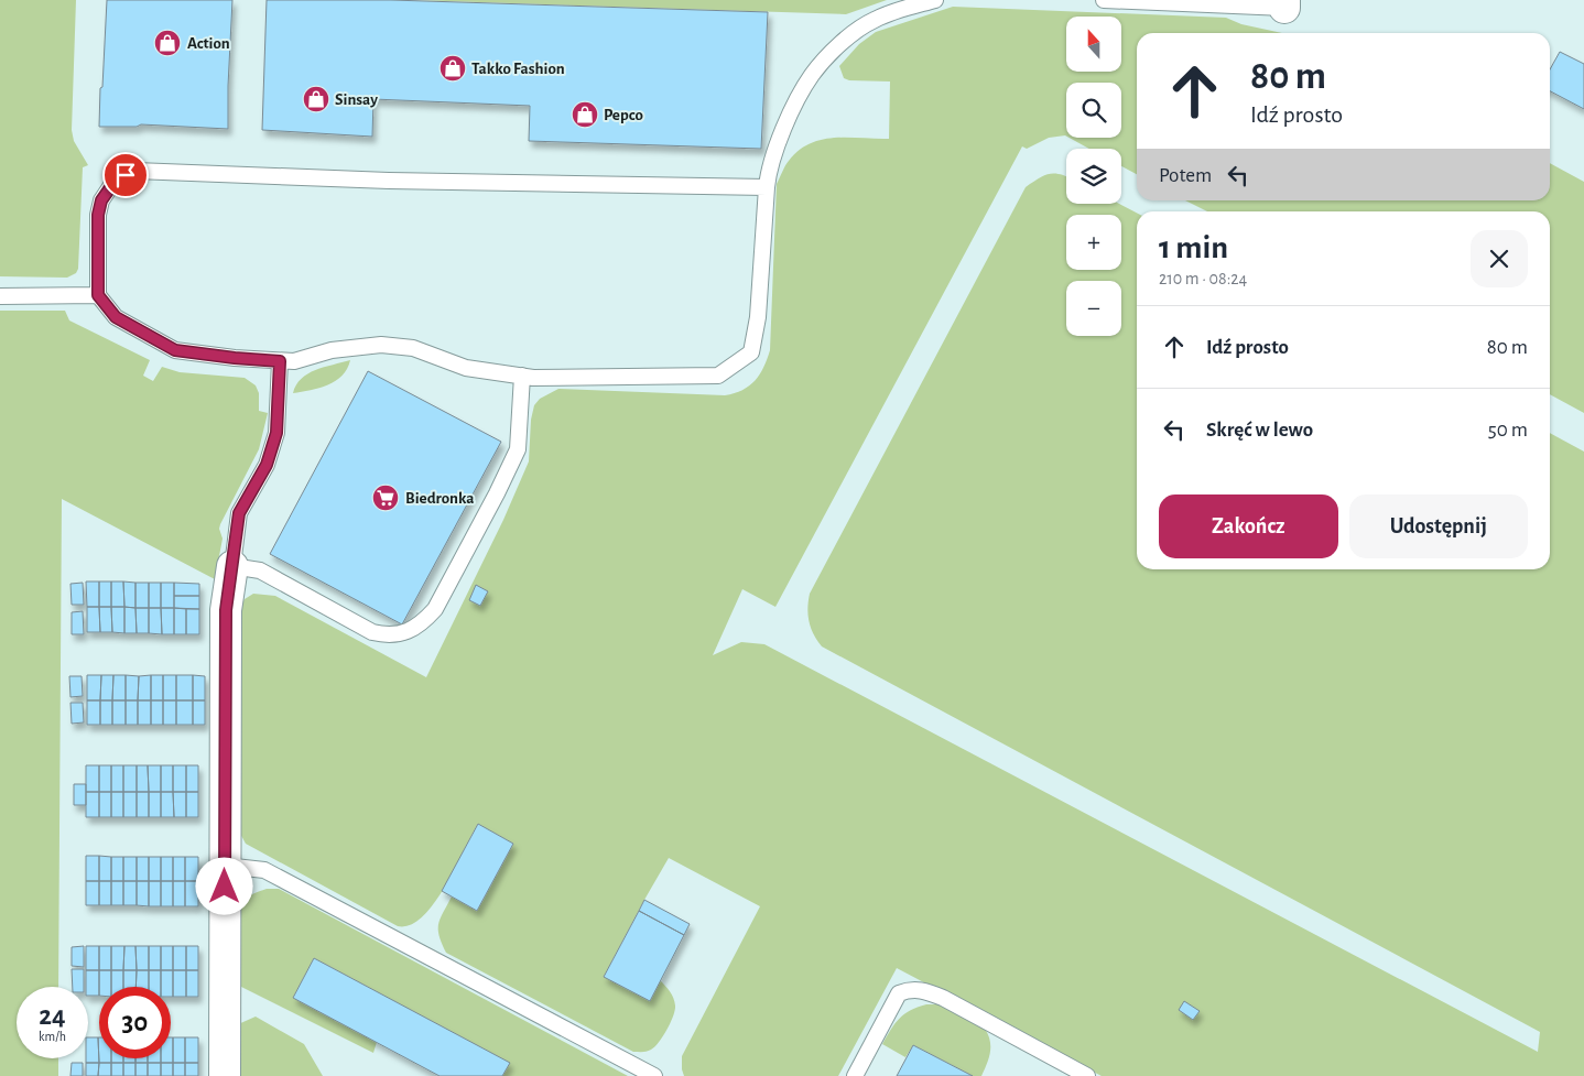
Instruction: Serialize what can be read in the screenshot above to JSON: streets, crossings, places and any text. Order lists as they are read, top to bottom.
{
  "places": {
    "shop": [
      "Action",
      "Takko Fashion",
      "Sinsay",
      "Pepco"
    ],
    "supermarket": ["Biedronka"]
  },
  "north": "top",
  "page": {
    "map_buttons": ["+", "−"],
    "turn": ["80 m", "Idź prosto"],
    "then": "Potem",
    "heading": ["1 min", "210 m · 08:24"],
    "list": [
      {
        "name": "Idź prosto",
        "value": "80 m"
      },
      {
        "name": "Skręć w lewo",
        "value": "50 m"
      }
    ],
    "buttons": ["Zakończ", "Udostępnij"],
    "speed": "24 km/h",
    "limit": "30"
  }
}
